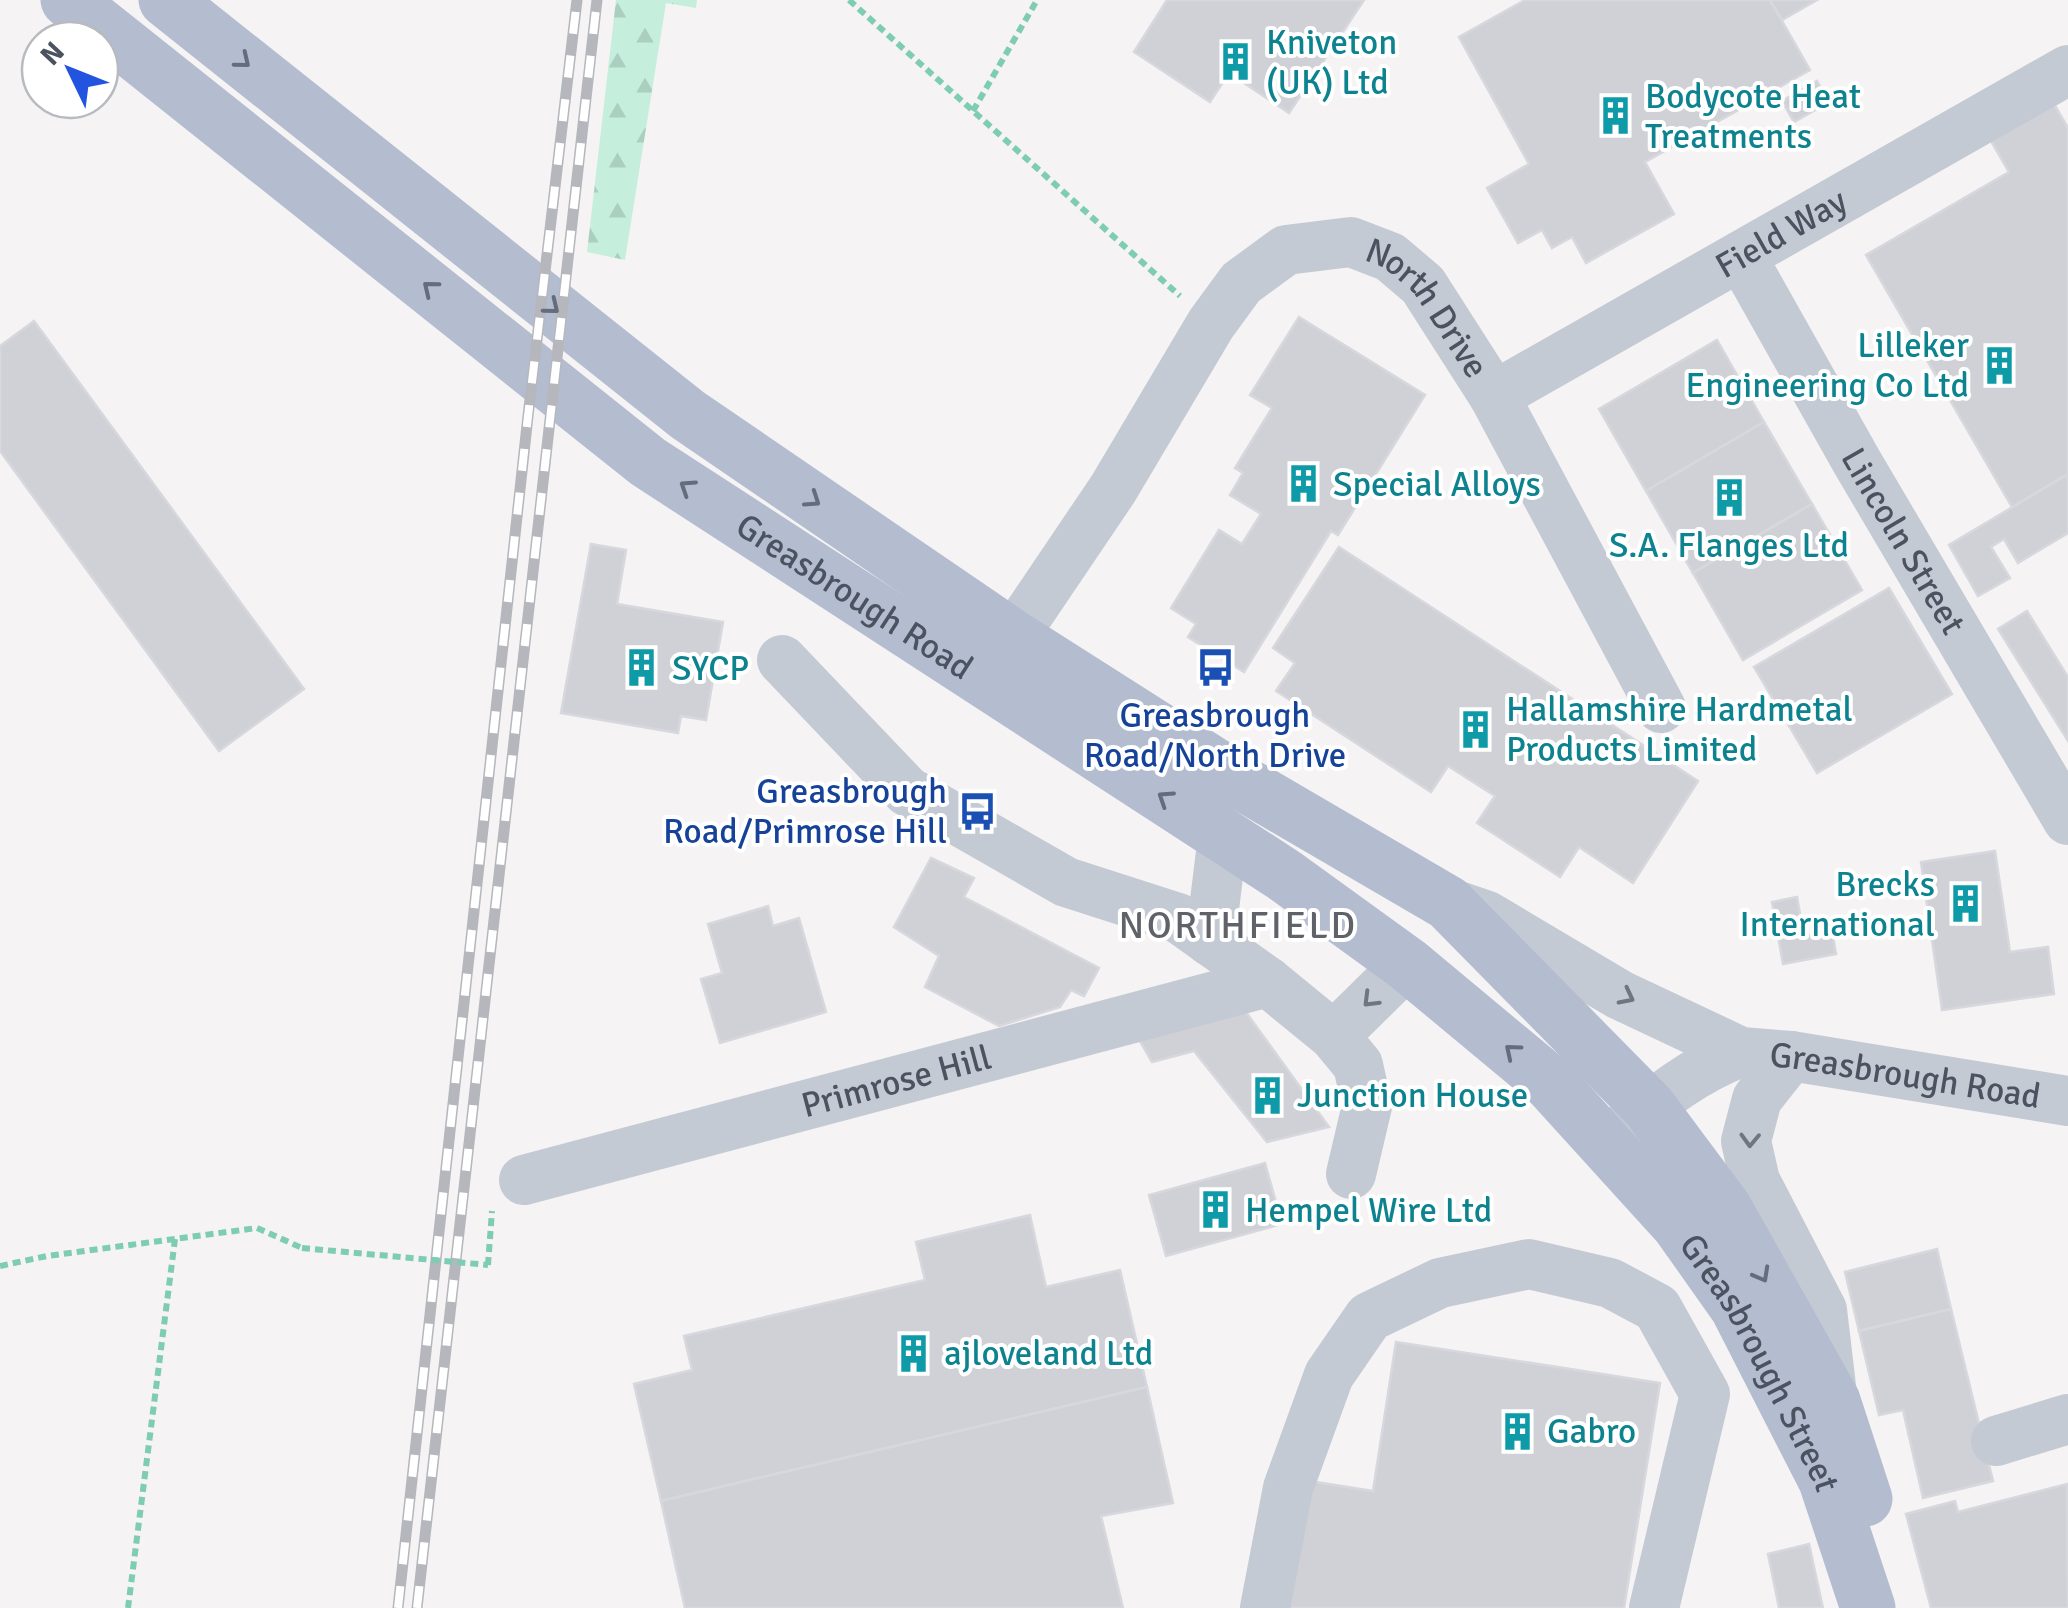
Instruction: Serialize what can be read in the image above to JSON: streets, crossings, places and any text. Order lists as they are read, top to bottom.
{
  "streets": {
    "main road": ["Greasbrough Road", "Greasbrough Street"],
    "street": [
      "Field Way",
      "North Drive",
      "Lincoln Street",
      "Primrose Hill"
    ]
  },
  "crossings": [
    ["Field Way", "North Drive"],
    ["Field Way", "Lincoln Street"],
    ["North Drive", "Greasbrough Road"],
    ["Greasbrough Road", "Greasbrough Street"]
  ],
  "districts": ["NORTHFIELD"],
  "places": {
    "building": [
      "Kniveton (UK) Ltd",
      "Bodycote Heat Treatments",
      "Lilleker Engineering Co Ltd",
      "Special Alloys",
      "S.A. Flanges Ltd",
      "SYCP",
      "Hallamshire Hardmetal Products Limited",
      "Brecks International",
      "Junction House",
      "Hempel Wire Ltd",
      "ajloveland Ltd",
      "Gabro"
    ],
    "bus stop": ["Greasbrough Road/North Drive", "Greasbrough Road/Primrose Hill"]
  },
  "north": "top left"
}
